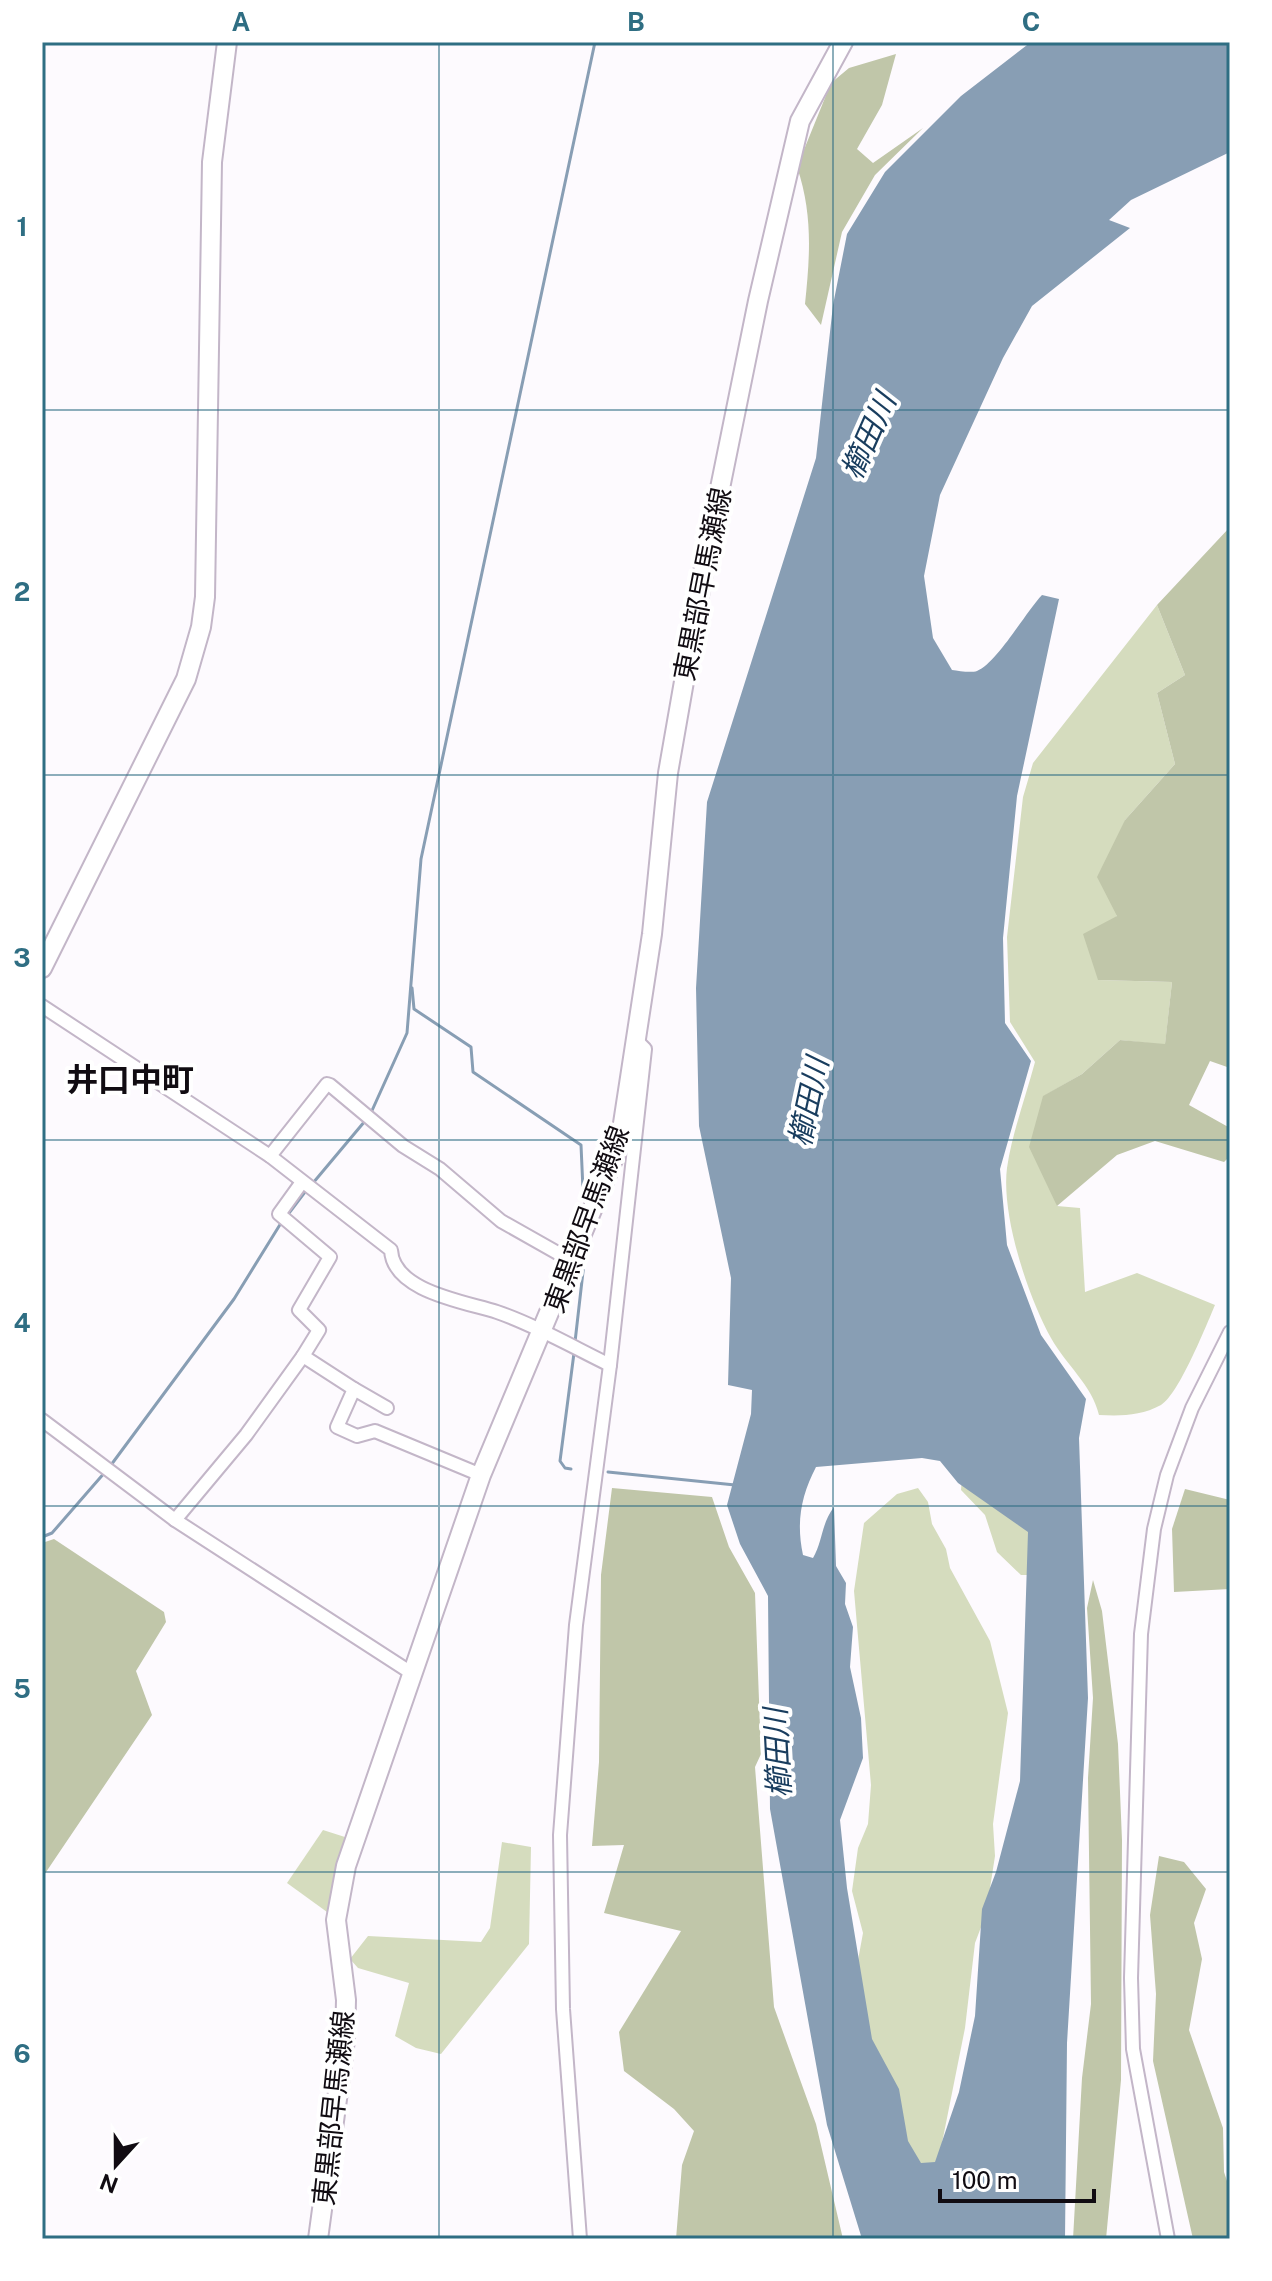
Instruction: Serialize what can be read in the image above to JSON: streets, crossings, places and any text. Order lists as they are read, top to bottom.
{
  "streets": {
    "main road": ["東黒部早馬瀬線"]
  },
  "districts": ["井口中町"],
  "water": ["櫛田川"],
  "scale_bar": "100 m",
  "north": "bottom",
  "grid": {
    "columns": ["A", "B", "C"],
    "rows": [
      "1",
      "2",
      "3",
      "4",
      "5",
      "6"
    ]
  }
}
